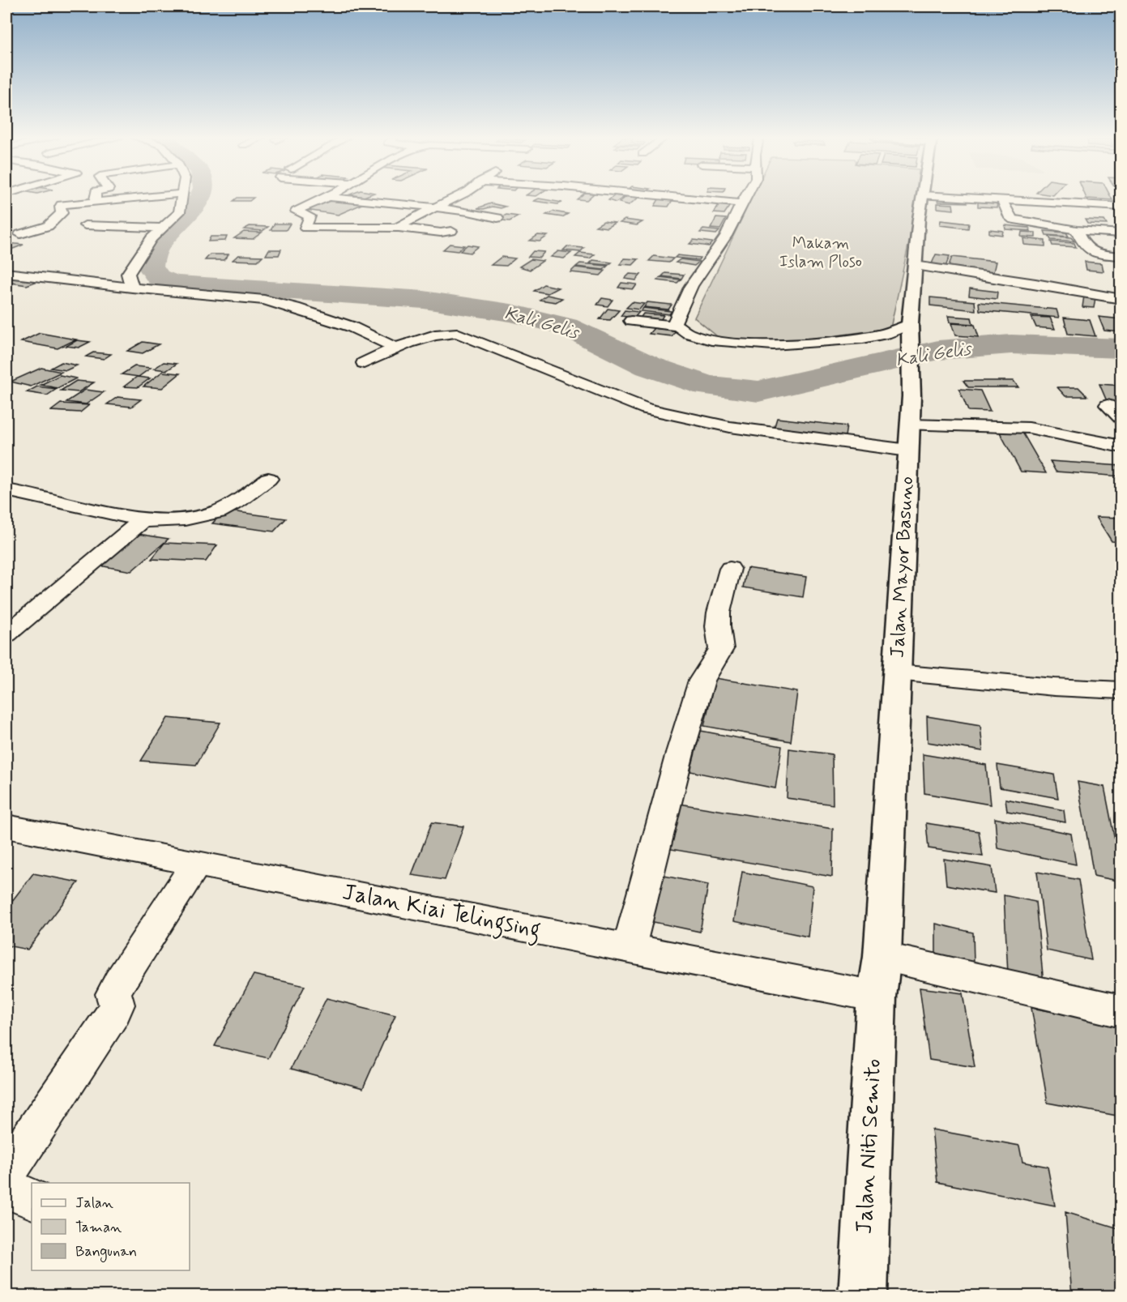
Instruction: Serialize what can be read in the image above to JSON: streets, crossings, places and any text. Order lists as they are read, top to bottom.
{
  "streets": {
    "main road": ["Jalan Mayor Basuno", "Jalan Niti Semito"],
    "street": ["Jalan Kiai Telingsing"]
  },
  "crossings": [
    ["Jalan Mayor Basuno", "Jalan Kiai Telingsing"],
    ["Jalan Mayor Basuno", "Jalan Niti Semito"],
    ["Jalan Kiai Telingsing", "Jalan Niti Semito"]
  ],
  "water": ["Kali Gelis"],
  "parks": ["Makam Islam Ploso"],
  "legend": ["Jalan", "Taman", "Bangunan"]
}
